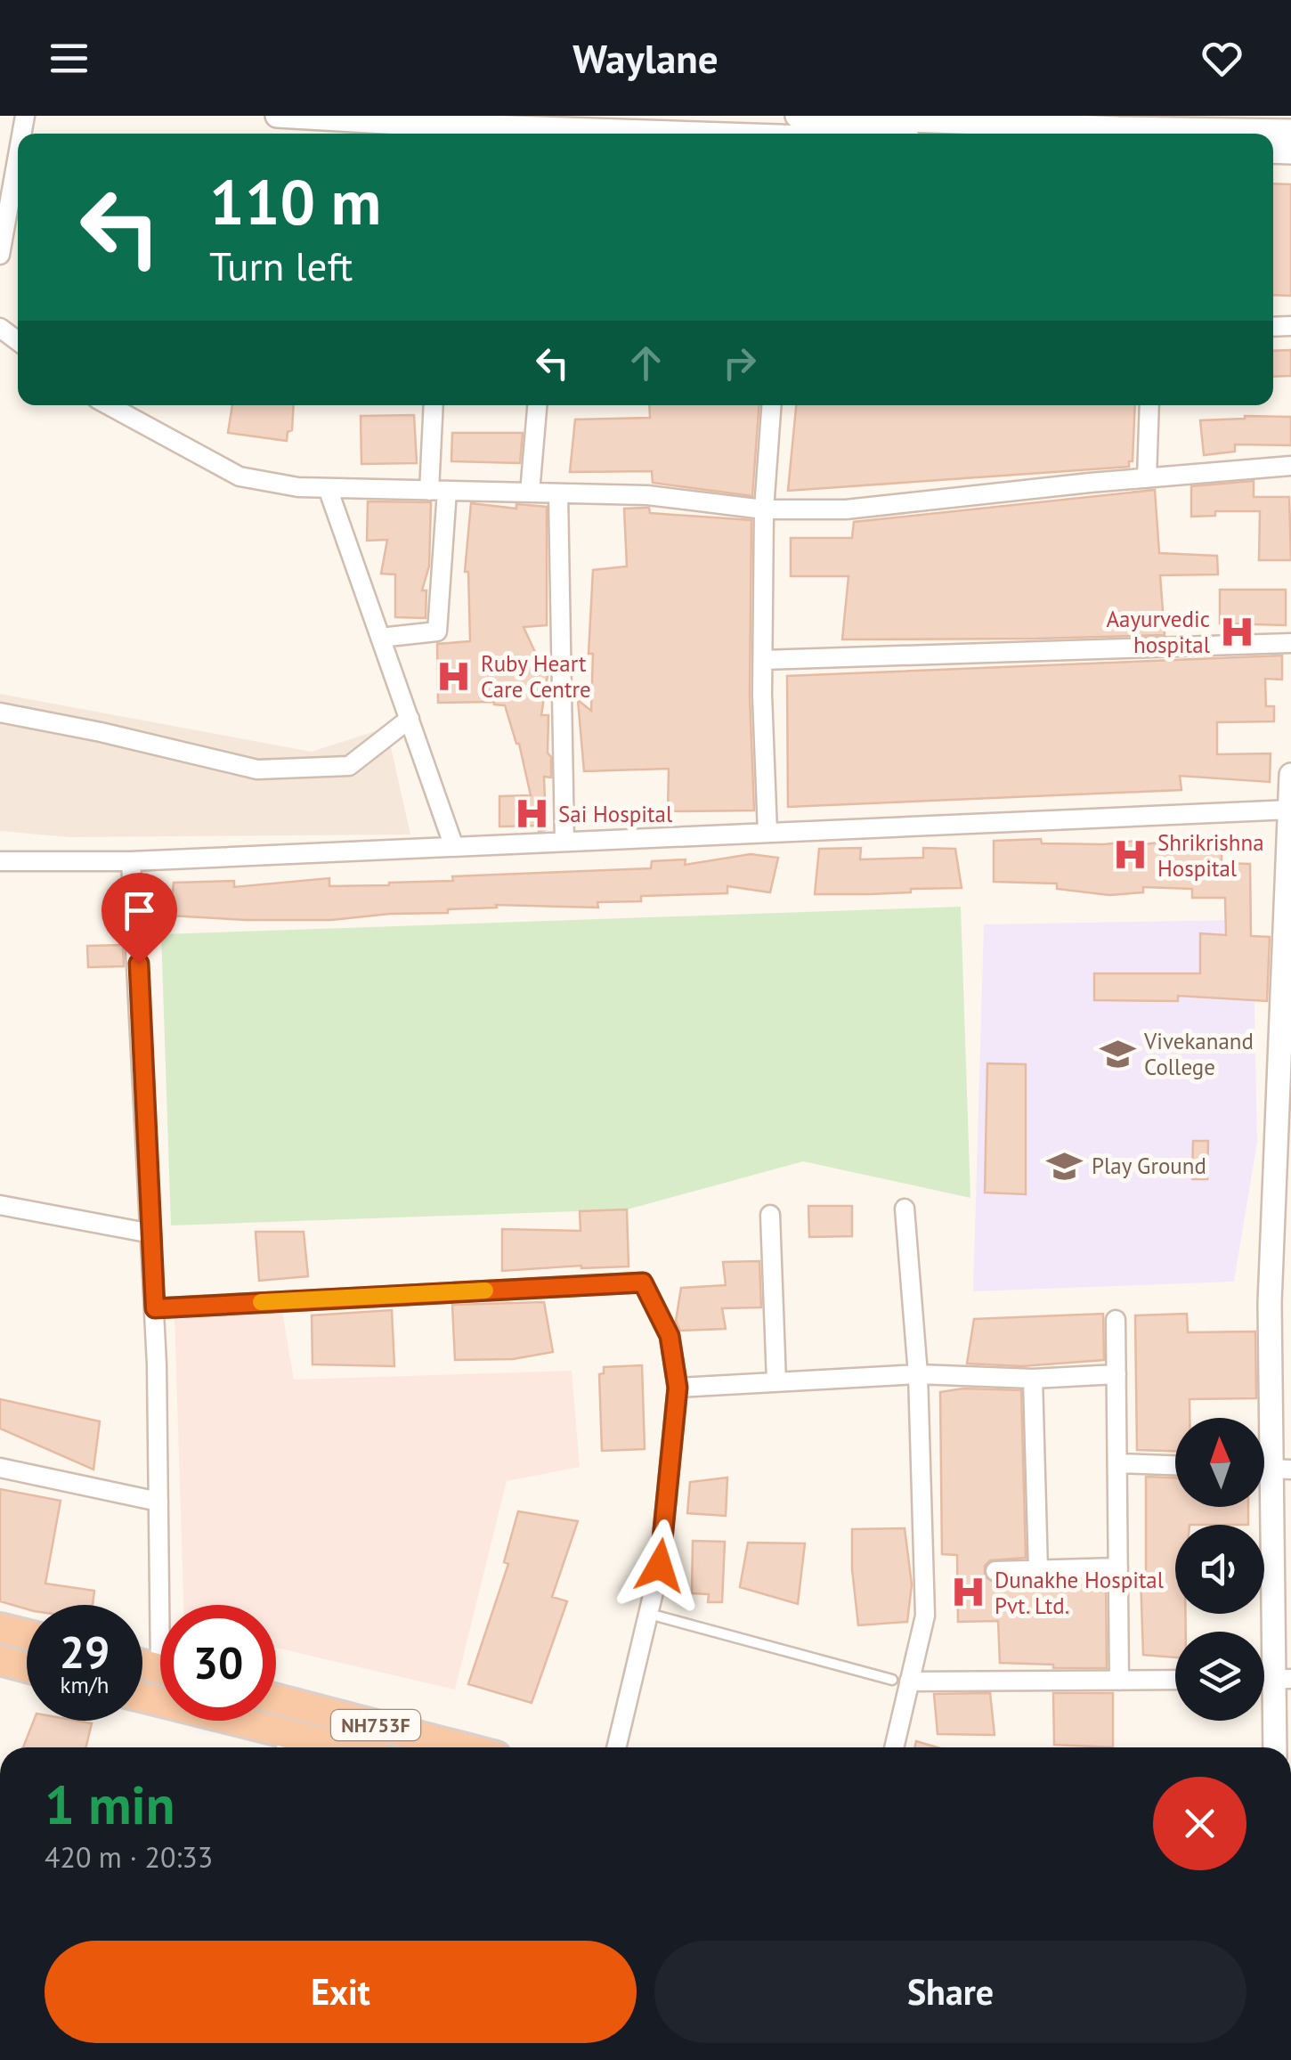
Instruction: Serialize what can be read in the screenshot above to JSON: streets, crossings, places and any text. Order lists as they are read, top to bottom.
{
  "streets": {
    "highway": ["NH753F"]
  },
  "places": {
    "hospital": [
      "Aayurvedic hospital",
      "Ruby Heart Care Centre",
      "Sai Hospital",
      "Shrikrishna Hospital",
      "Dunakhe Hospital Pvt. Ltd."
    ],
    "school or university": ["Vivekanand College", "Play Ground"]
  },
  "north": "top",
  "page": {
    "header": "Waylane",
    "turn": ["110 m", "Turn left"],
    "speed": "29 km/h",
    "limit": "30",
    "heading": ["1 min", "420 m · 20:33"],
    "buttons": ["Exit", "Share"]
  }
}
